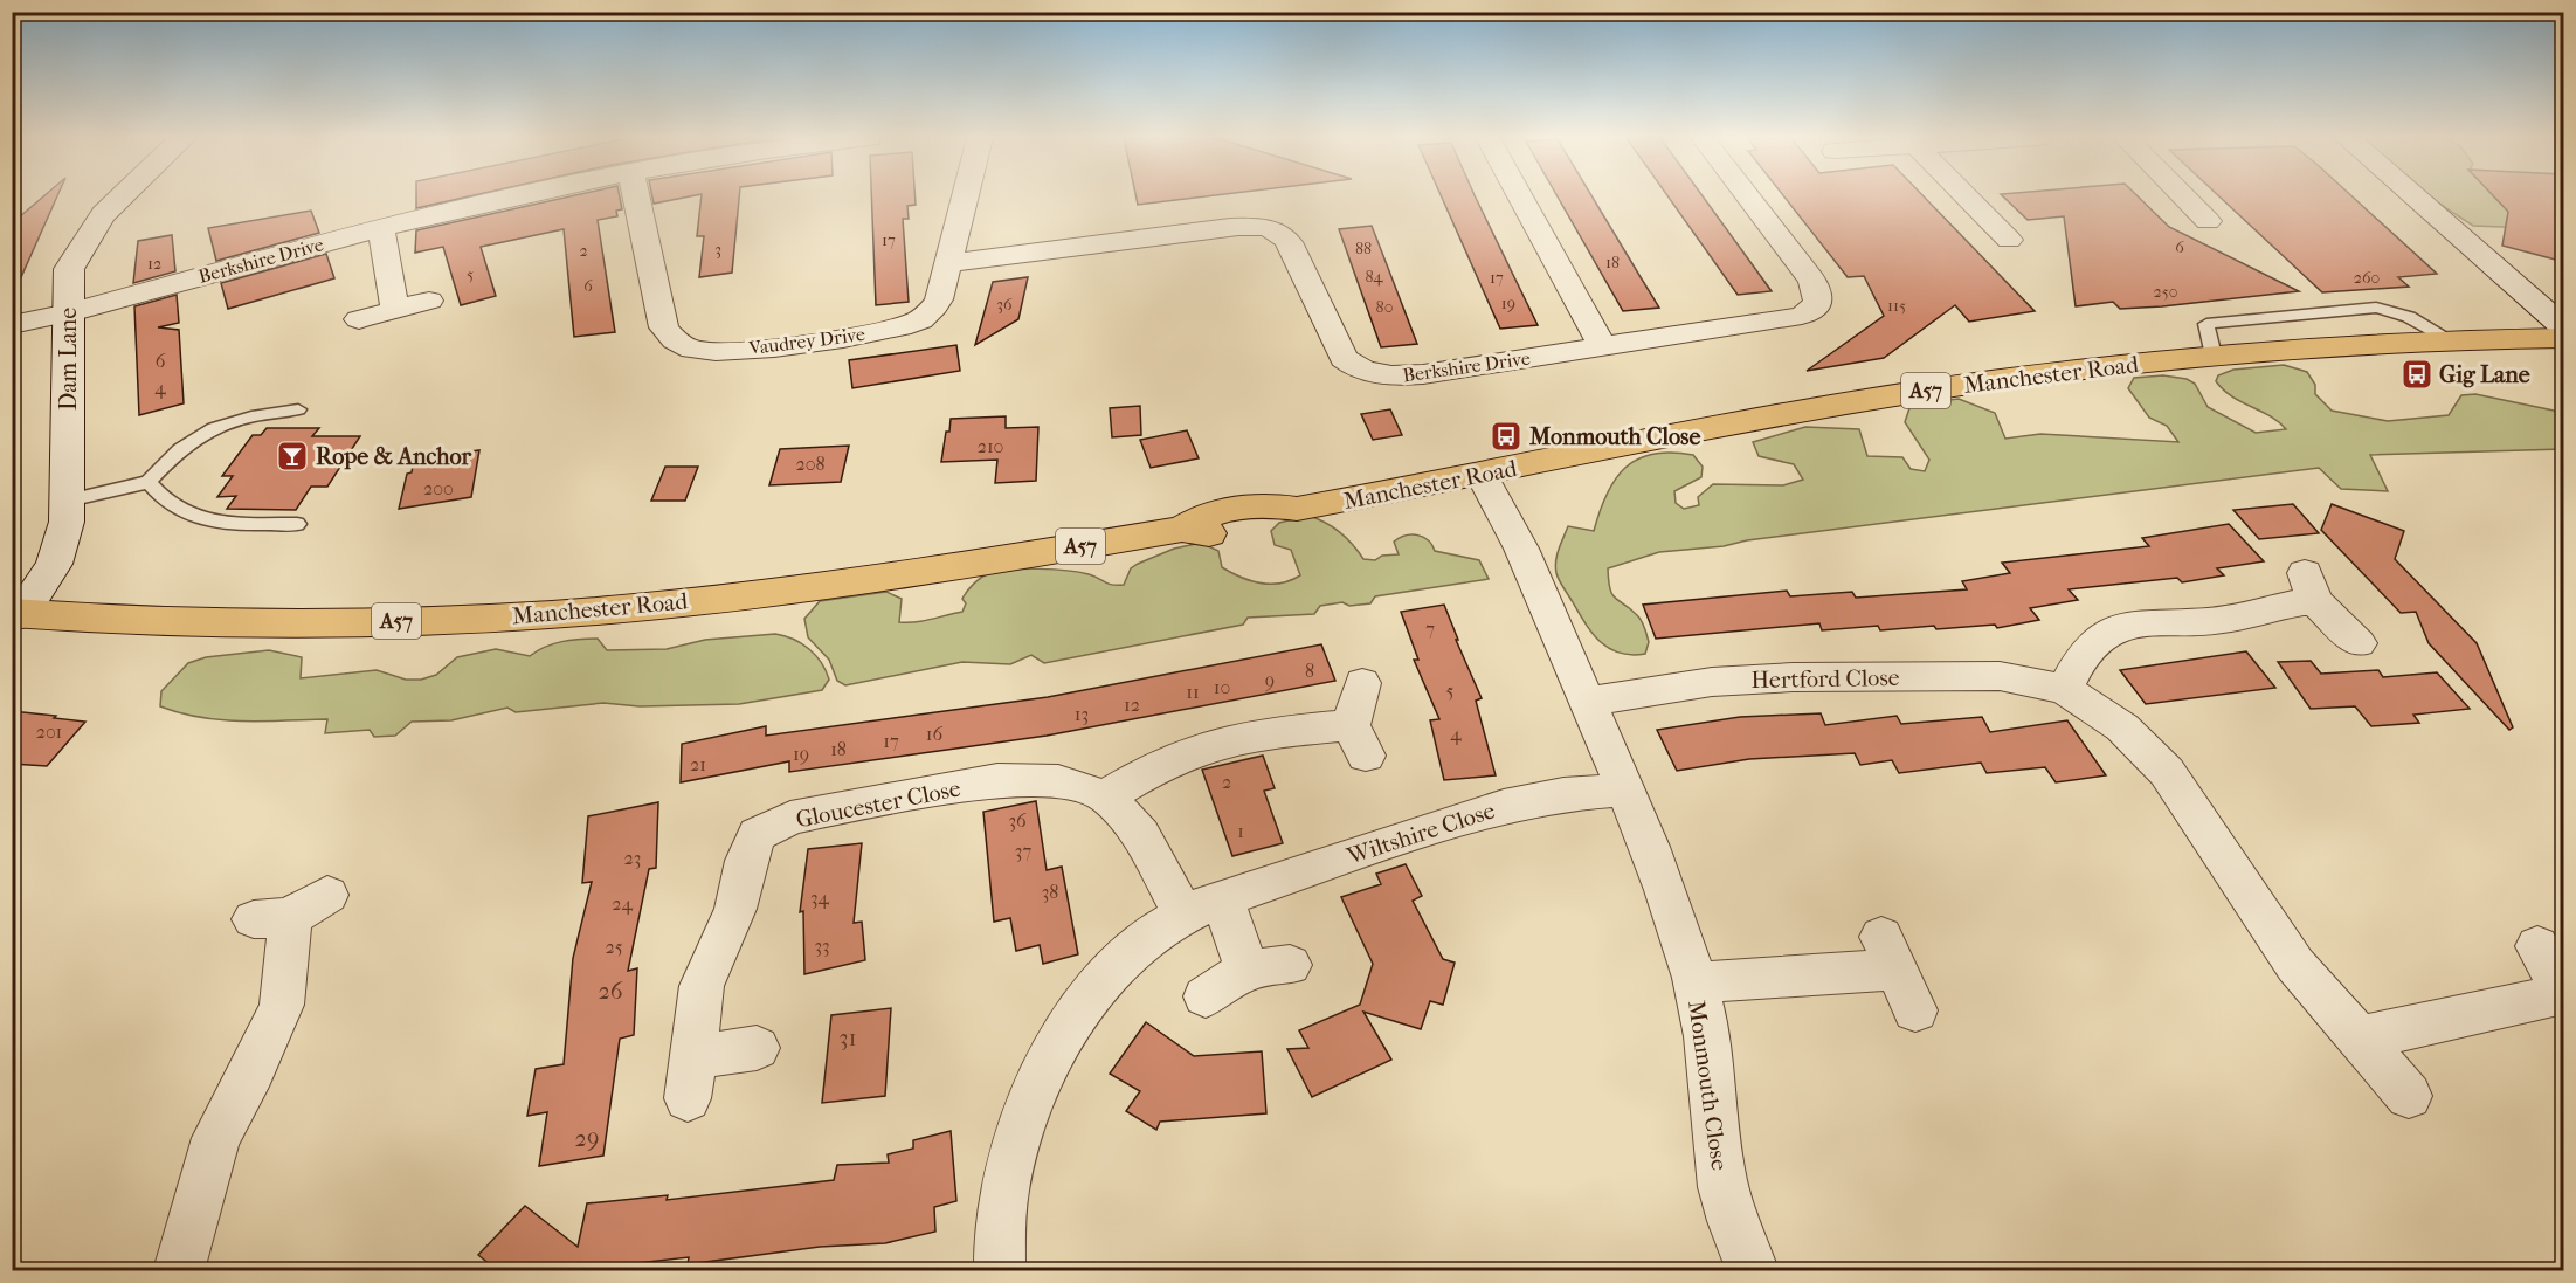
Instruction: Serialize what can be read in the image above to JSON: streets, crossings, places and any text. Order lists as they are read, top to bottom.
{
  "streets": {
    "main road": ["Manchester Road", "A57"],
    "street": [
      "Berkshire Drive",
      "Vaudrey Drive",
      "Dam Lane",
      "Hertford Close",
      "Gloucester Close",
      "Wiltshire Close",
      "Monmouth Close"
    ]
  },
  "crossings": [
    ["Berkshire Drive", "Vaudrey Drive"],
    ["Berkshire Drive", "Dam Lane"],
    ["Dam Lane", "Manchester Road"],
    ["Manchester Road", "Monmouth Close"],
    ["Hertford Close", "Monmouth Close"],
    ["Wiltshire Close", "Monmouth Close"]
  ],
  "places": {
    "bus stop": ["Gig Lane", "Monmouth Close"],
    "bar": ["Rope & Anchor"]
  },
  "house_numbers": [
    "17",
    "6",
    "88",
    "3",
    "2",
    "18",
    "12",
    "5",
    "84",
    "17",
    "260",
    "6",
    "250",
    "19",
    "36",
    "115",
    "80",
    "6",
    "4",
    "210",
    "208",
    "200",
    "7",
    "8",
    "9",
    "10",
    "5",
    "11",
    "12",
    "13",
    "201",
    "16",
    "4",
    "17",
    "18",
    "19",
    "21",
    "2",
    "36",
    "1",
    "37",
    "23",
    "38",
    "34",
    "24",
    "33",
    "25",
    "26",
    "31",
    "29"
  ]
}
